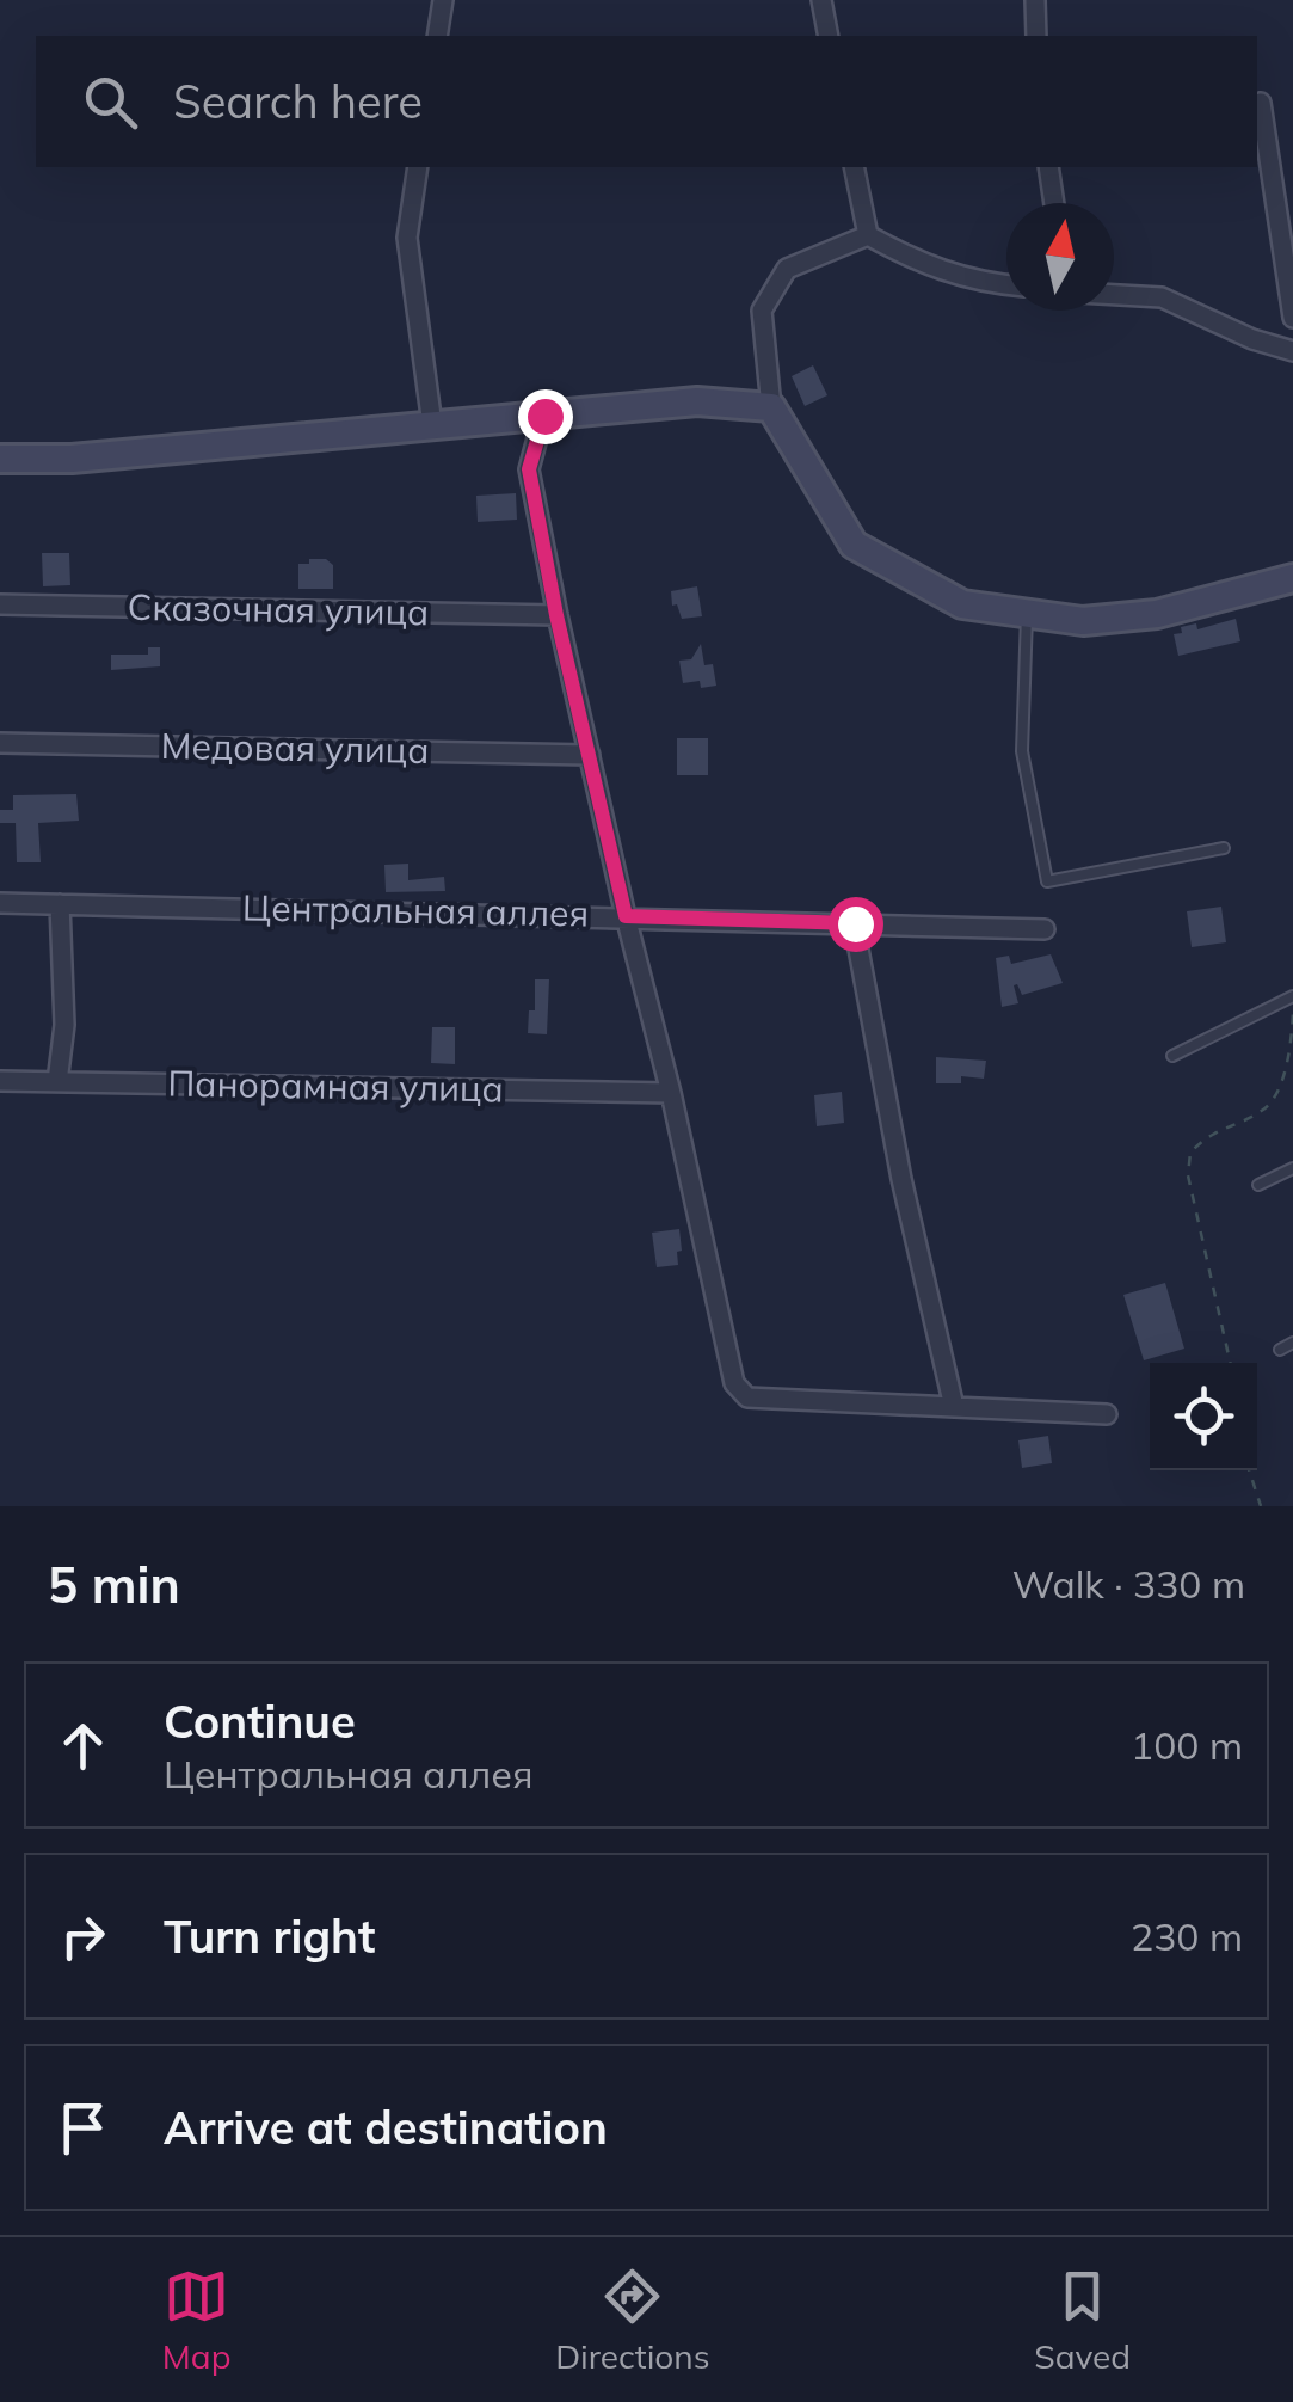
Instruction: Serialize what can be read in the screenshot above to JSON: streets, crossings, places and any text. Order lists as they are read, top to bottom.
{
  "streets": {
    "street": [
      "Сказочная улица",
      "Медовая улица",
      "Центральная аллея",
      "Панорамная улица"
    ]
  },
  "north": "top",
  "page": {
    "search": "Search here",
    "heading": ["5 min", "Walk · 330 m"],
    "list": [
      ["Continue", "Центральная аллея", "100 m"],
      ["Turn right", "230 m"],
      "Arrive at destination"
    ],
    "nav": ["Map", "Directions", "Saved"]
  }
}
